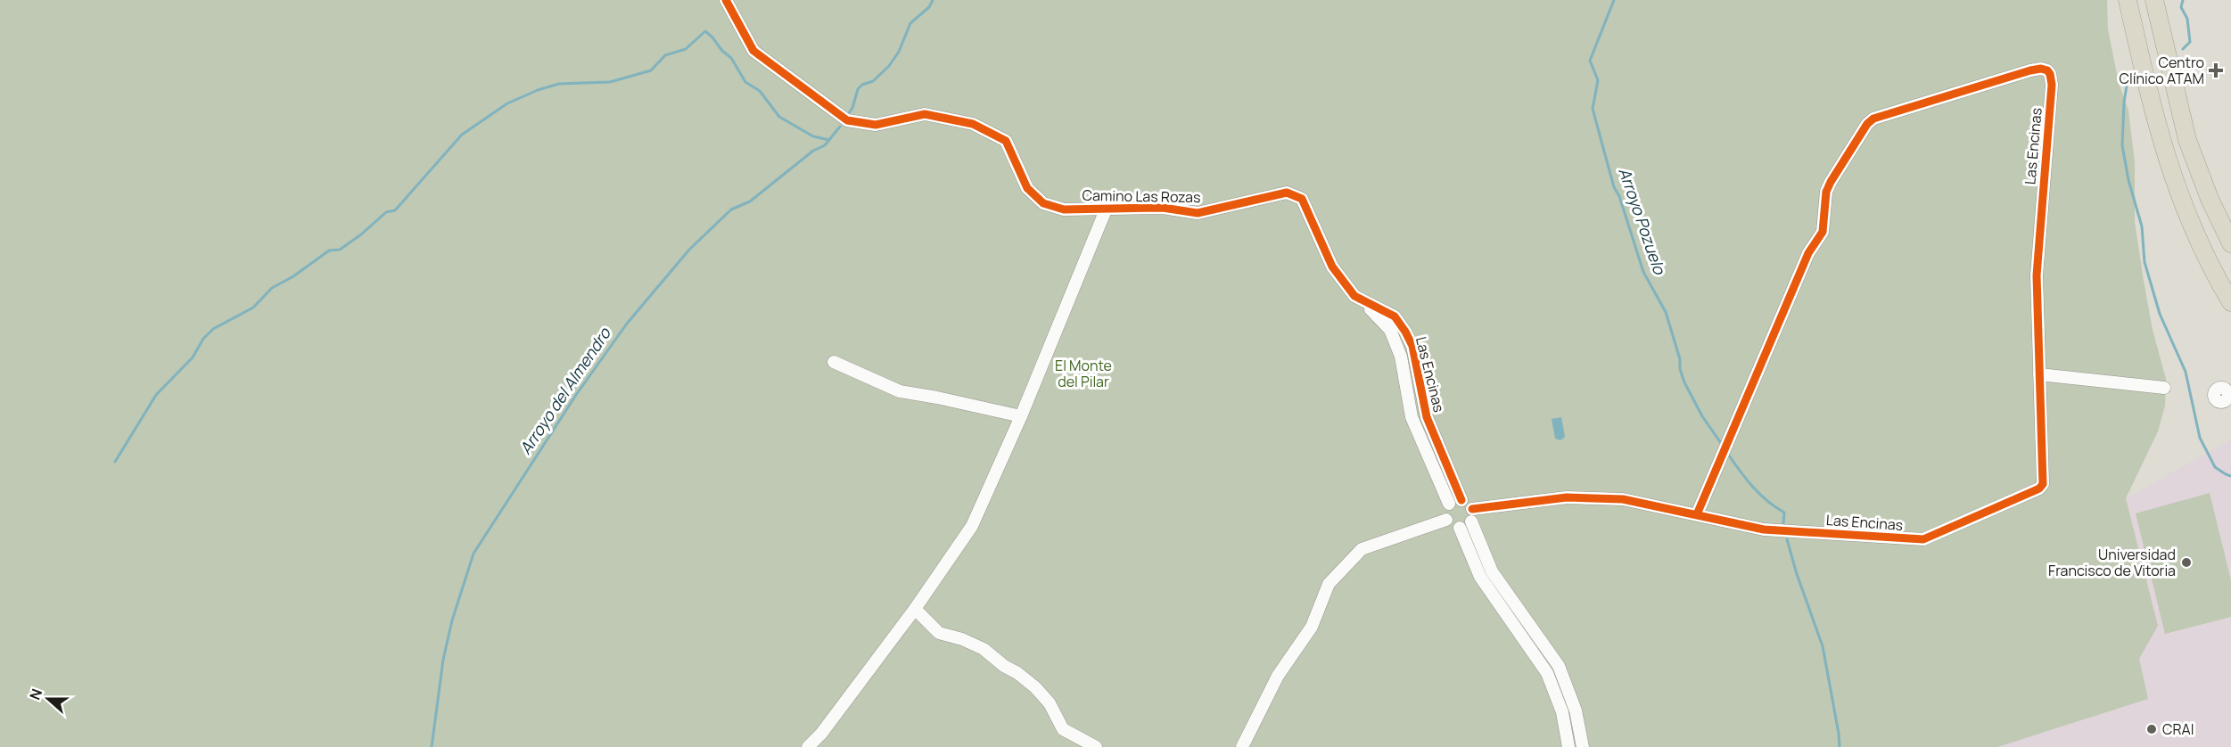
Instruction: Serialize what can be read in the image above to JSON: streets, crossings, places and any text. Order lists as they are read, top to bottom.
{
  "streets": {
    "street": ["Las Encinas", "Camino Las Rozas"]
  },
  "crossings": [
    ["Las Encinas", "Camino Las Rozas"]
  ],
  "water": ["Arroyo Pozuelo", "Arroyo del Almendro"],
  "parks": ["El Monte del Pilar"],
  "places": {
    "health": ["Centro Clínico ATAM"],
    "other": ["Universidad Francisco de Vitoria", "CRAI"]
  },
  "north": "left"
}
